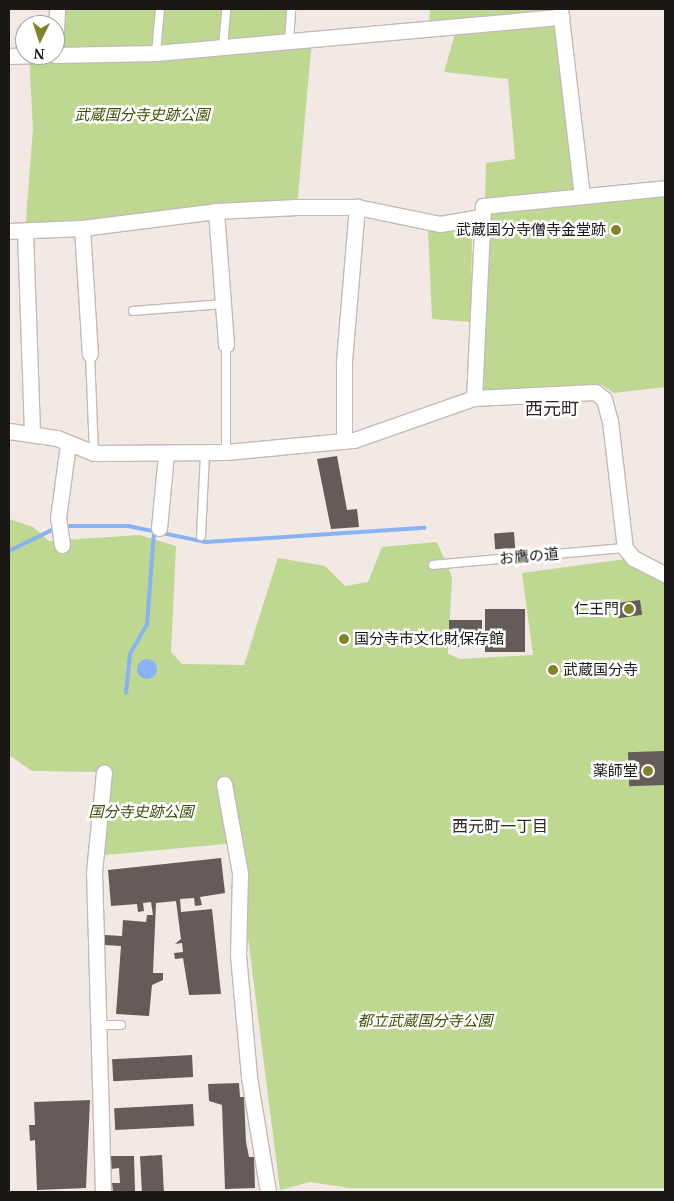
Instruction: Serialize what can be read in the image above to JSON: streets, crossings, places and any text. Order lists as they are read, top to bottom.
{
  "streets": {
    "lane": ["お鷹の道"]
  },
  "districts": ["西元町", "西元町一丁目"],
  "parks": ["武蔵国分寺史跡公園", "国分寺史跡公園", "都立武蔵国分寺公園"],
  "places": [
    "武蔵国分寺僧寺金堂跡",
    "仁王門",
    "国分寺市文化財保存館",
    "武蔵国分寺",
    "薬師堂"
  ],
  "north": "bottom"
}
